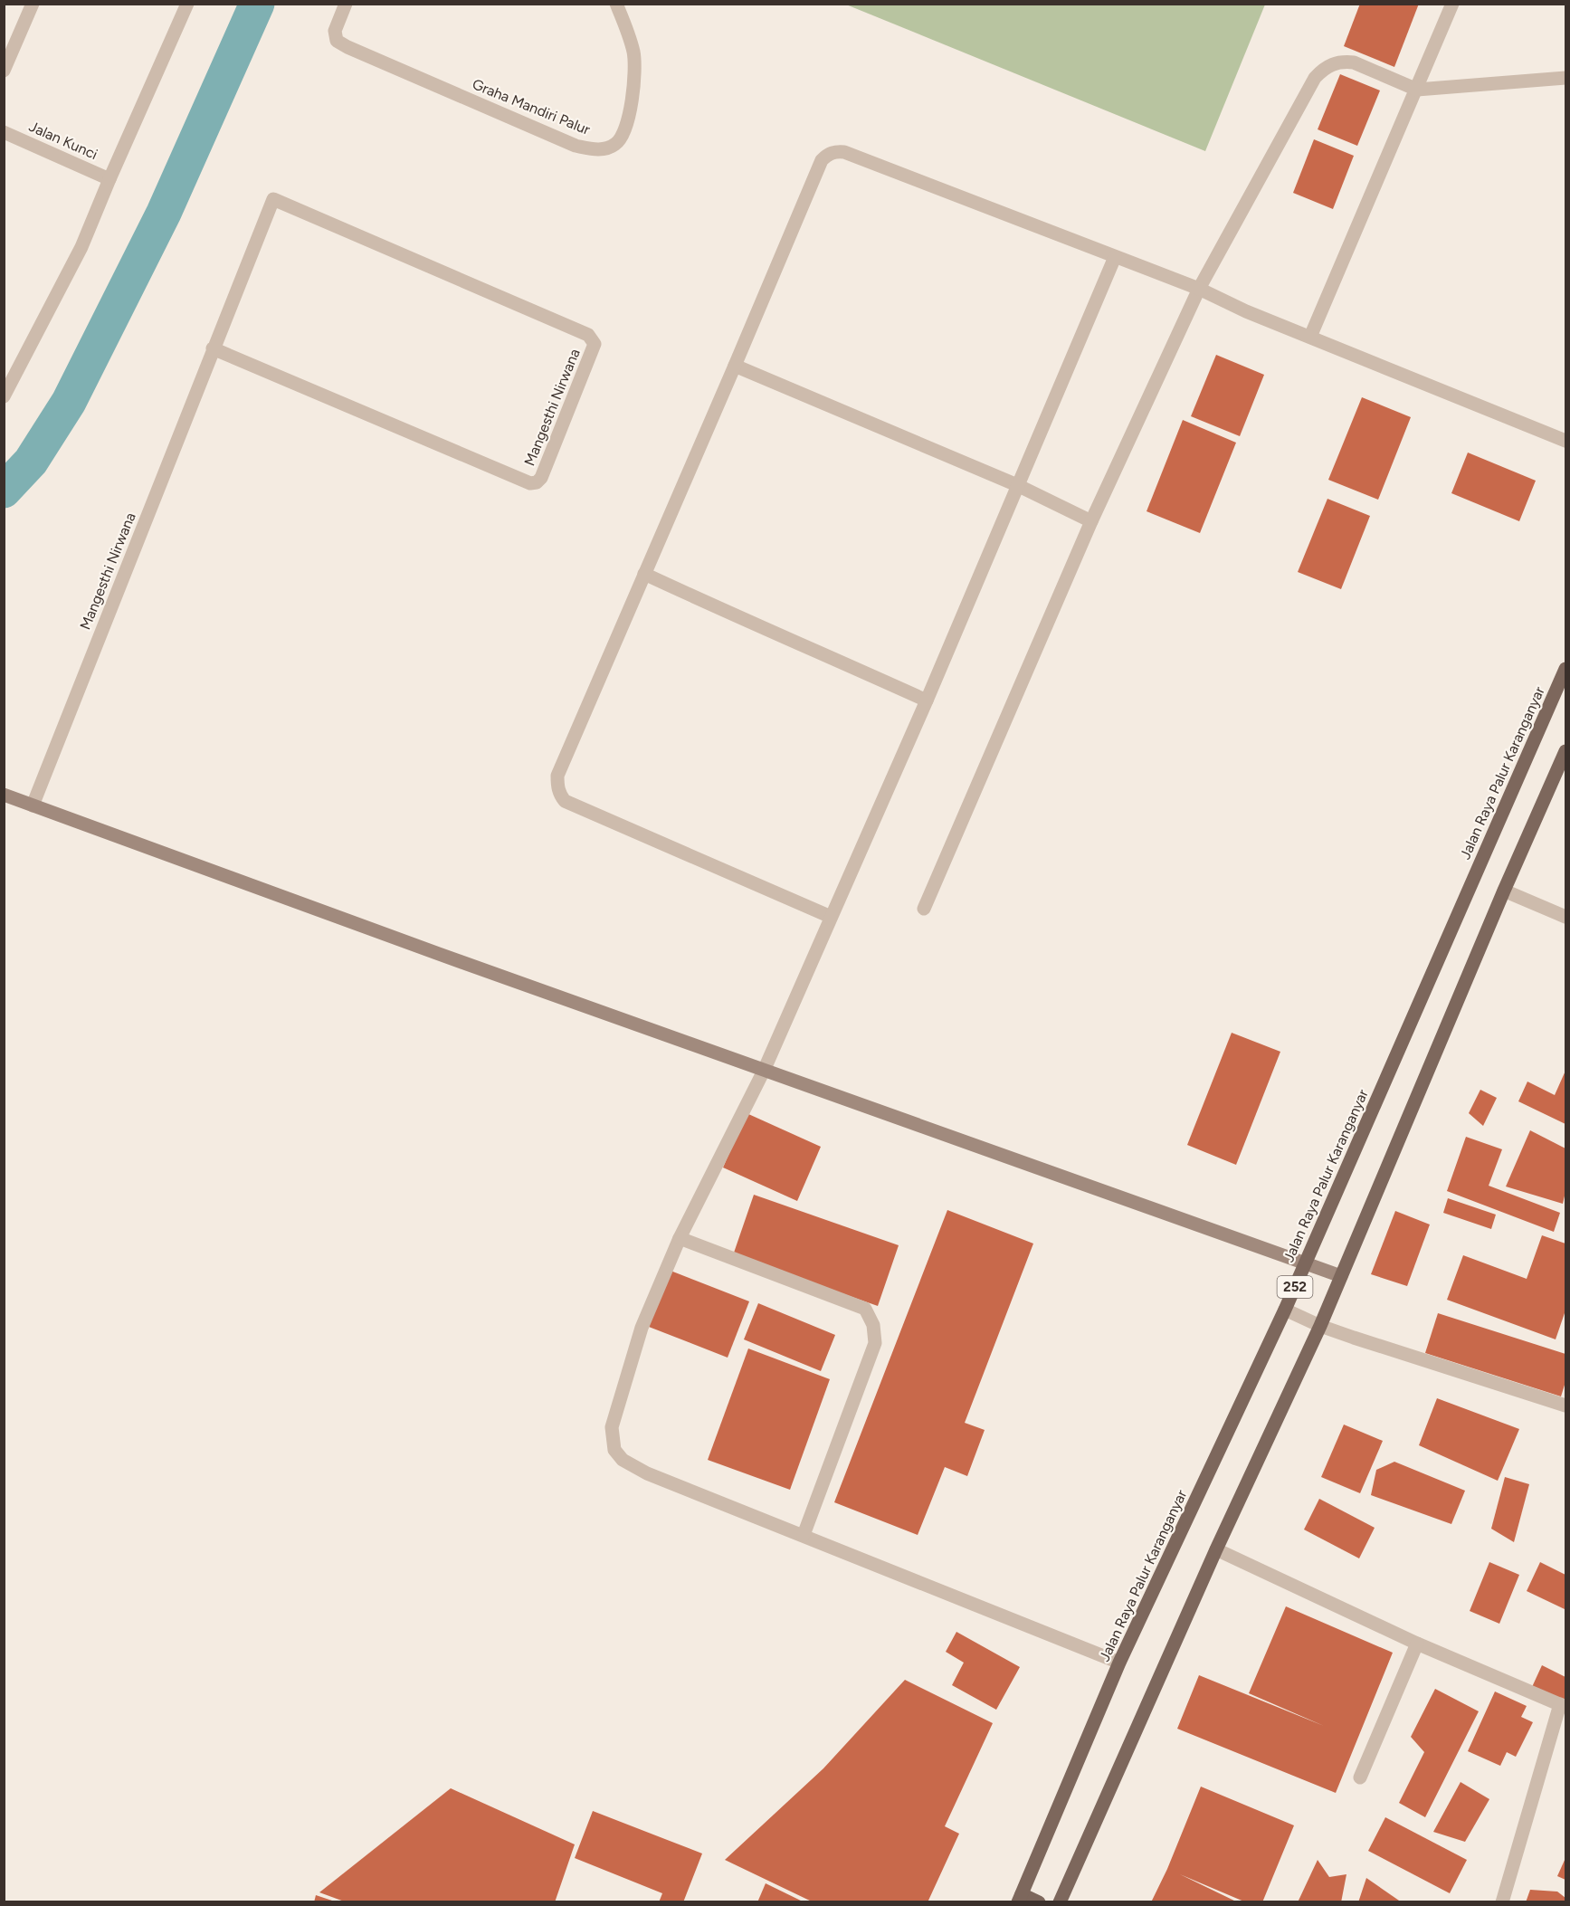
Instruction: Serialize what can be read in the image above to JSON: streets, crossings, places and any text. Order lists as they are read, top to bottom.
{
  "streets": {
    "main road": ["Jalan Raya Palur Karanganyar", "252"],
    "street": ["Graha Mandiri Palur", "Jalan Kunci", "Mangesthi Nirwana"]
  }
}
